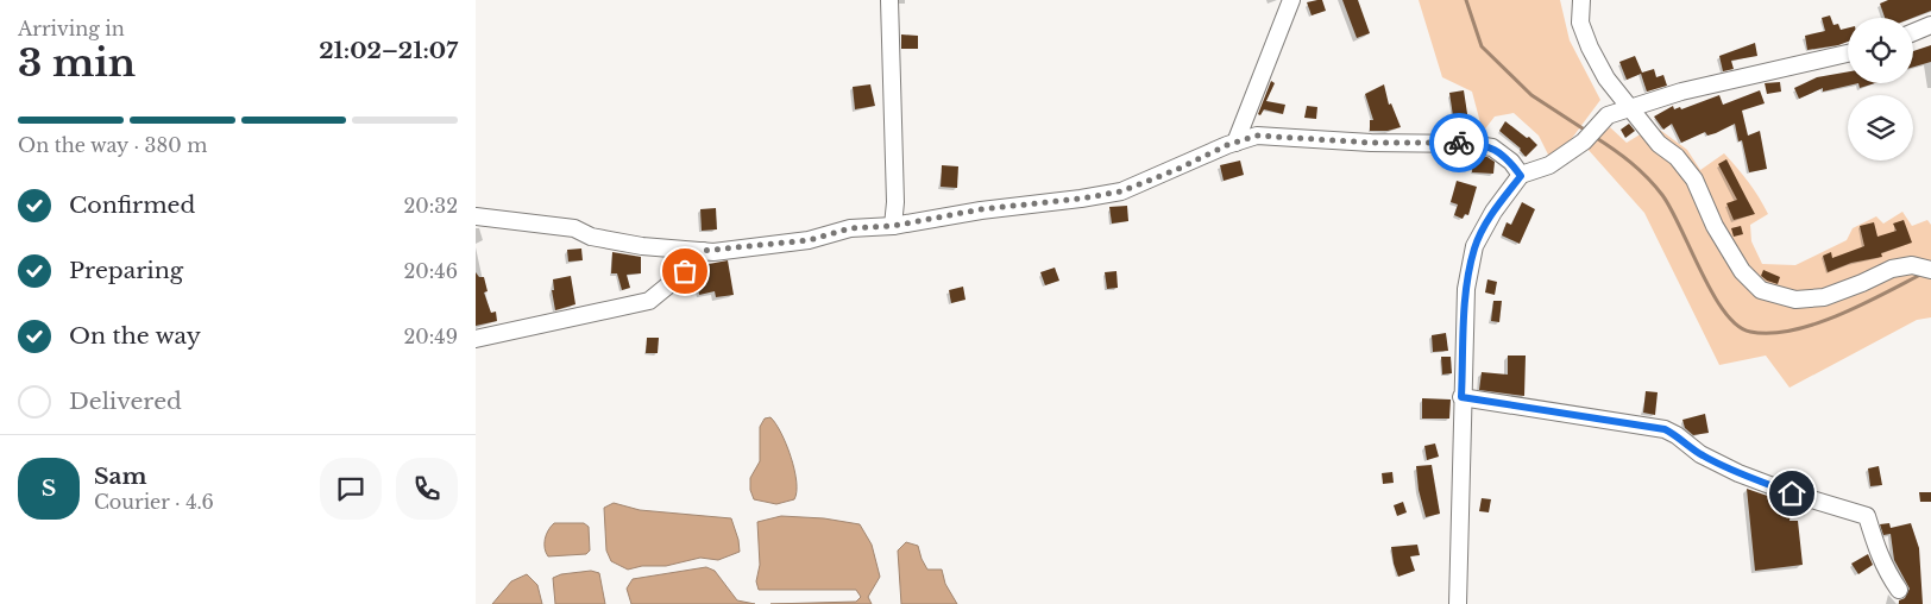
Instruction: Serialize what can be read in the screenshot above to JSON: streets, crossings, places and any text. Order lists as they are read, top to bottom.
{
  "page": {
    "heading": ["3 min", "Arriving in", "21:02–21:07"],
    "panel": ["Sam", "Courier · 4.6"],
    "bar": "On the way · 380 m",
    "list": [
      ["Confirmed", "20:32"],
      ["Preparing", "20:46"],
      ["On the way", "20:49"],
      "Delivered"
    ],
    "round": "S"
  }
}
